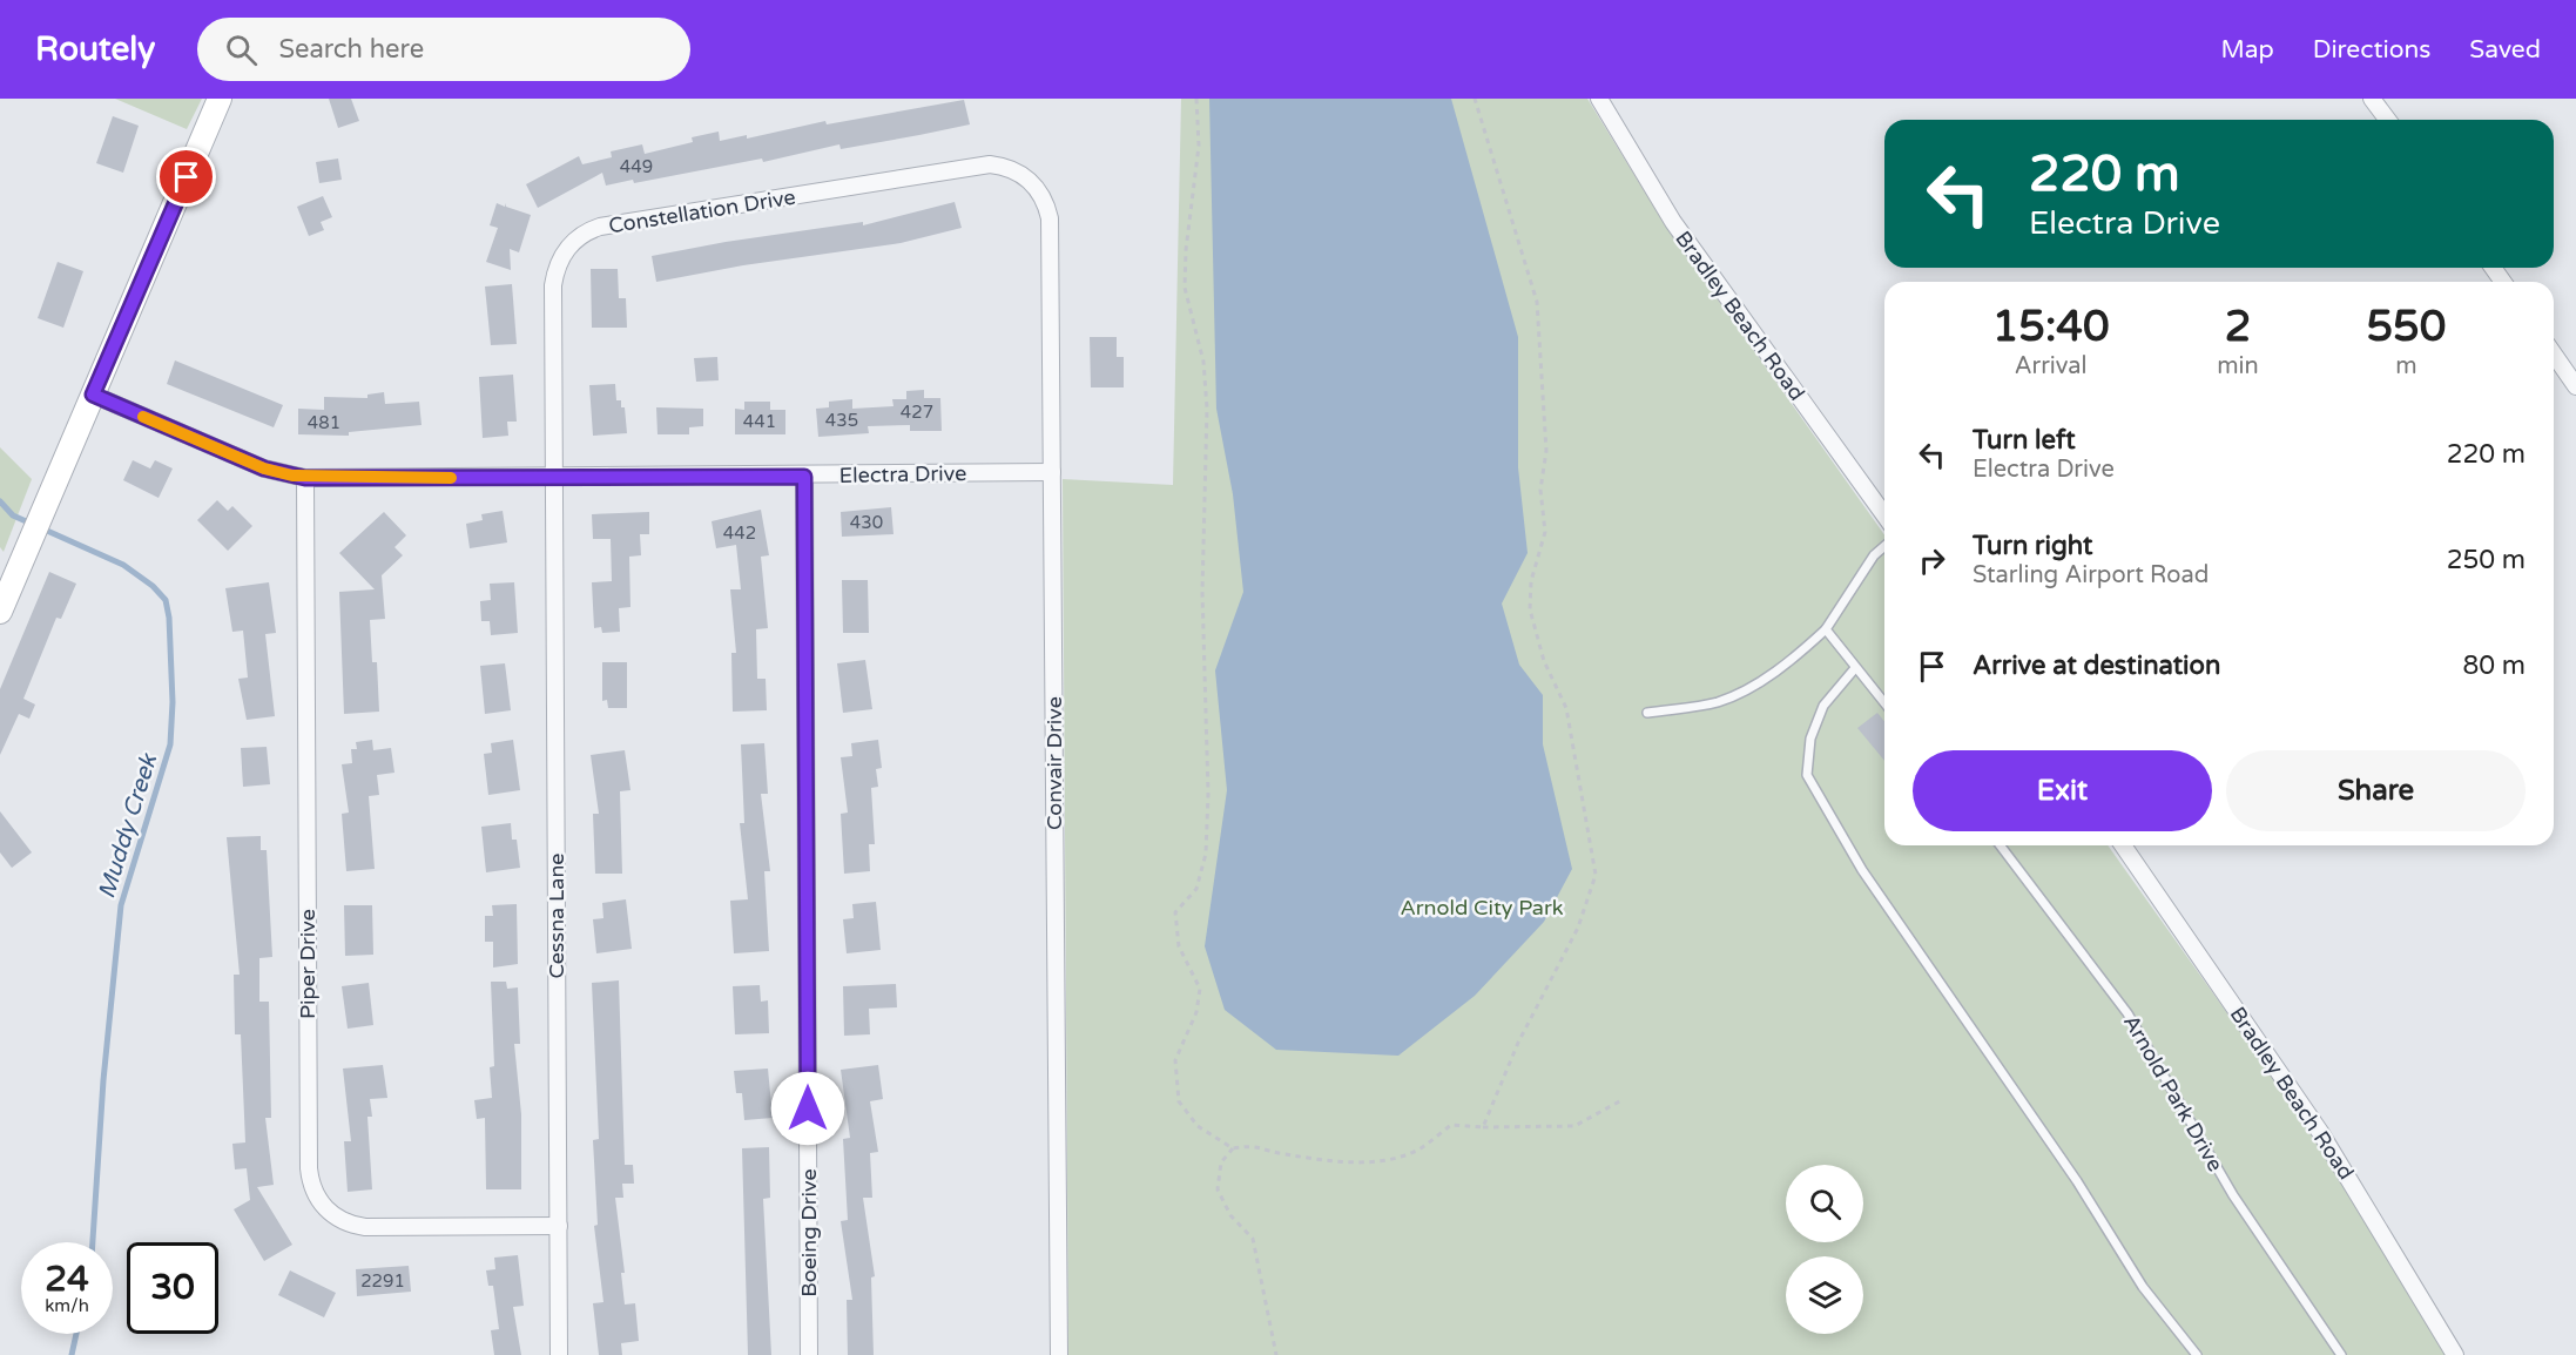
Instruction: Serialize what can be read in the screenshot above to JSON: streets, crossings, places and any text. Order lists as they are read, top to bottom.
{
  "streets": {
    "street": [
      "Constellation Drive",
      "Bradley Beach Road",
      "Electra Drive",
      "Convair Drive",
      "Cessna Lane",
      "Piper Drive",
      "Boeing Drive"
    ],
    "lane": ["Arnold Park Drive"]
  },
  "crossings": [
    ["Constellation Drive", "Electra Drive"],
    ["Constellation Drive", "Convair Drive"],
    ["Constellation Drive", "Cessna Lane"],
    ["Electra Drive", "Convair Drive"],
    ["Electra Drive", "Cessna Lane"],
    ["Electra Drive", "Piper Drive"],
    ["Electra Drive", "Boeing Drive"],
    ["Cessna Lane", "Piper Drive"]
  ],
  "water": ["Muddy Creek"],
  "parks": ["Arnold City Park"],
  "house_numbers": [
    "449",
    "427",
    "435",
    "441",
    "481",
    "430",
    "442",
    "2291"
  ],
  "page": {
    "header": "Routely",
    "search": "Search here",
    "nav": ["Map", "Directions", "Saved"],
    "turn": ["220 m", "Electra Drive"],
    "eta": [
      "15:40",
      "Arrival",
      "2",
      "min",
      "550",
      "m"
    ],
    "list": [
      {
        "name": "Turn left",
        "note": "Electra Drive",
        "value": "220 m"
      },
      {
        "name": "Turn right",
        "note": "Starling Airport Road",
        "value": "250 m"
      },
      {
        "name": "Arrive at destination",
        "value": "80 m"
      }
    ],
    "buttons": ["Exit", "Share"],
    "speed": "24 km/h",
    "limit": "30"
  }
}
